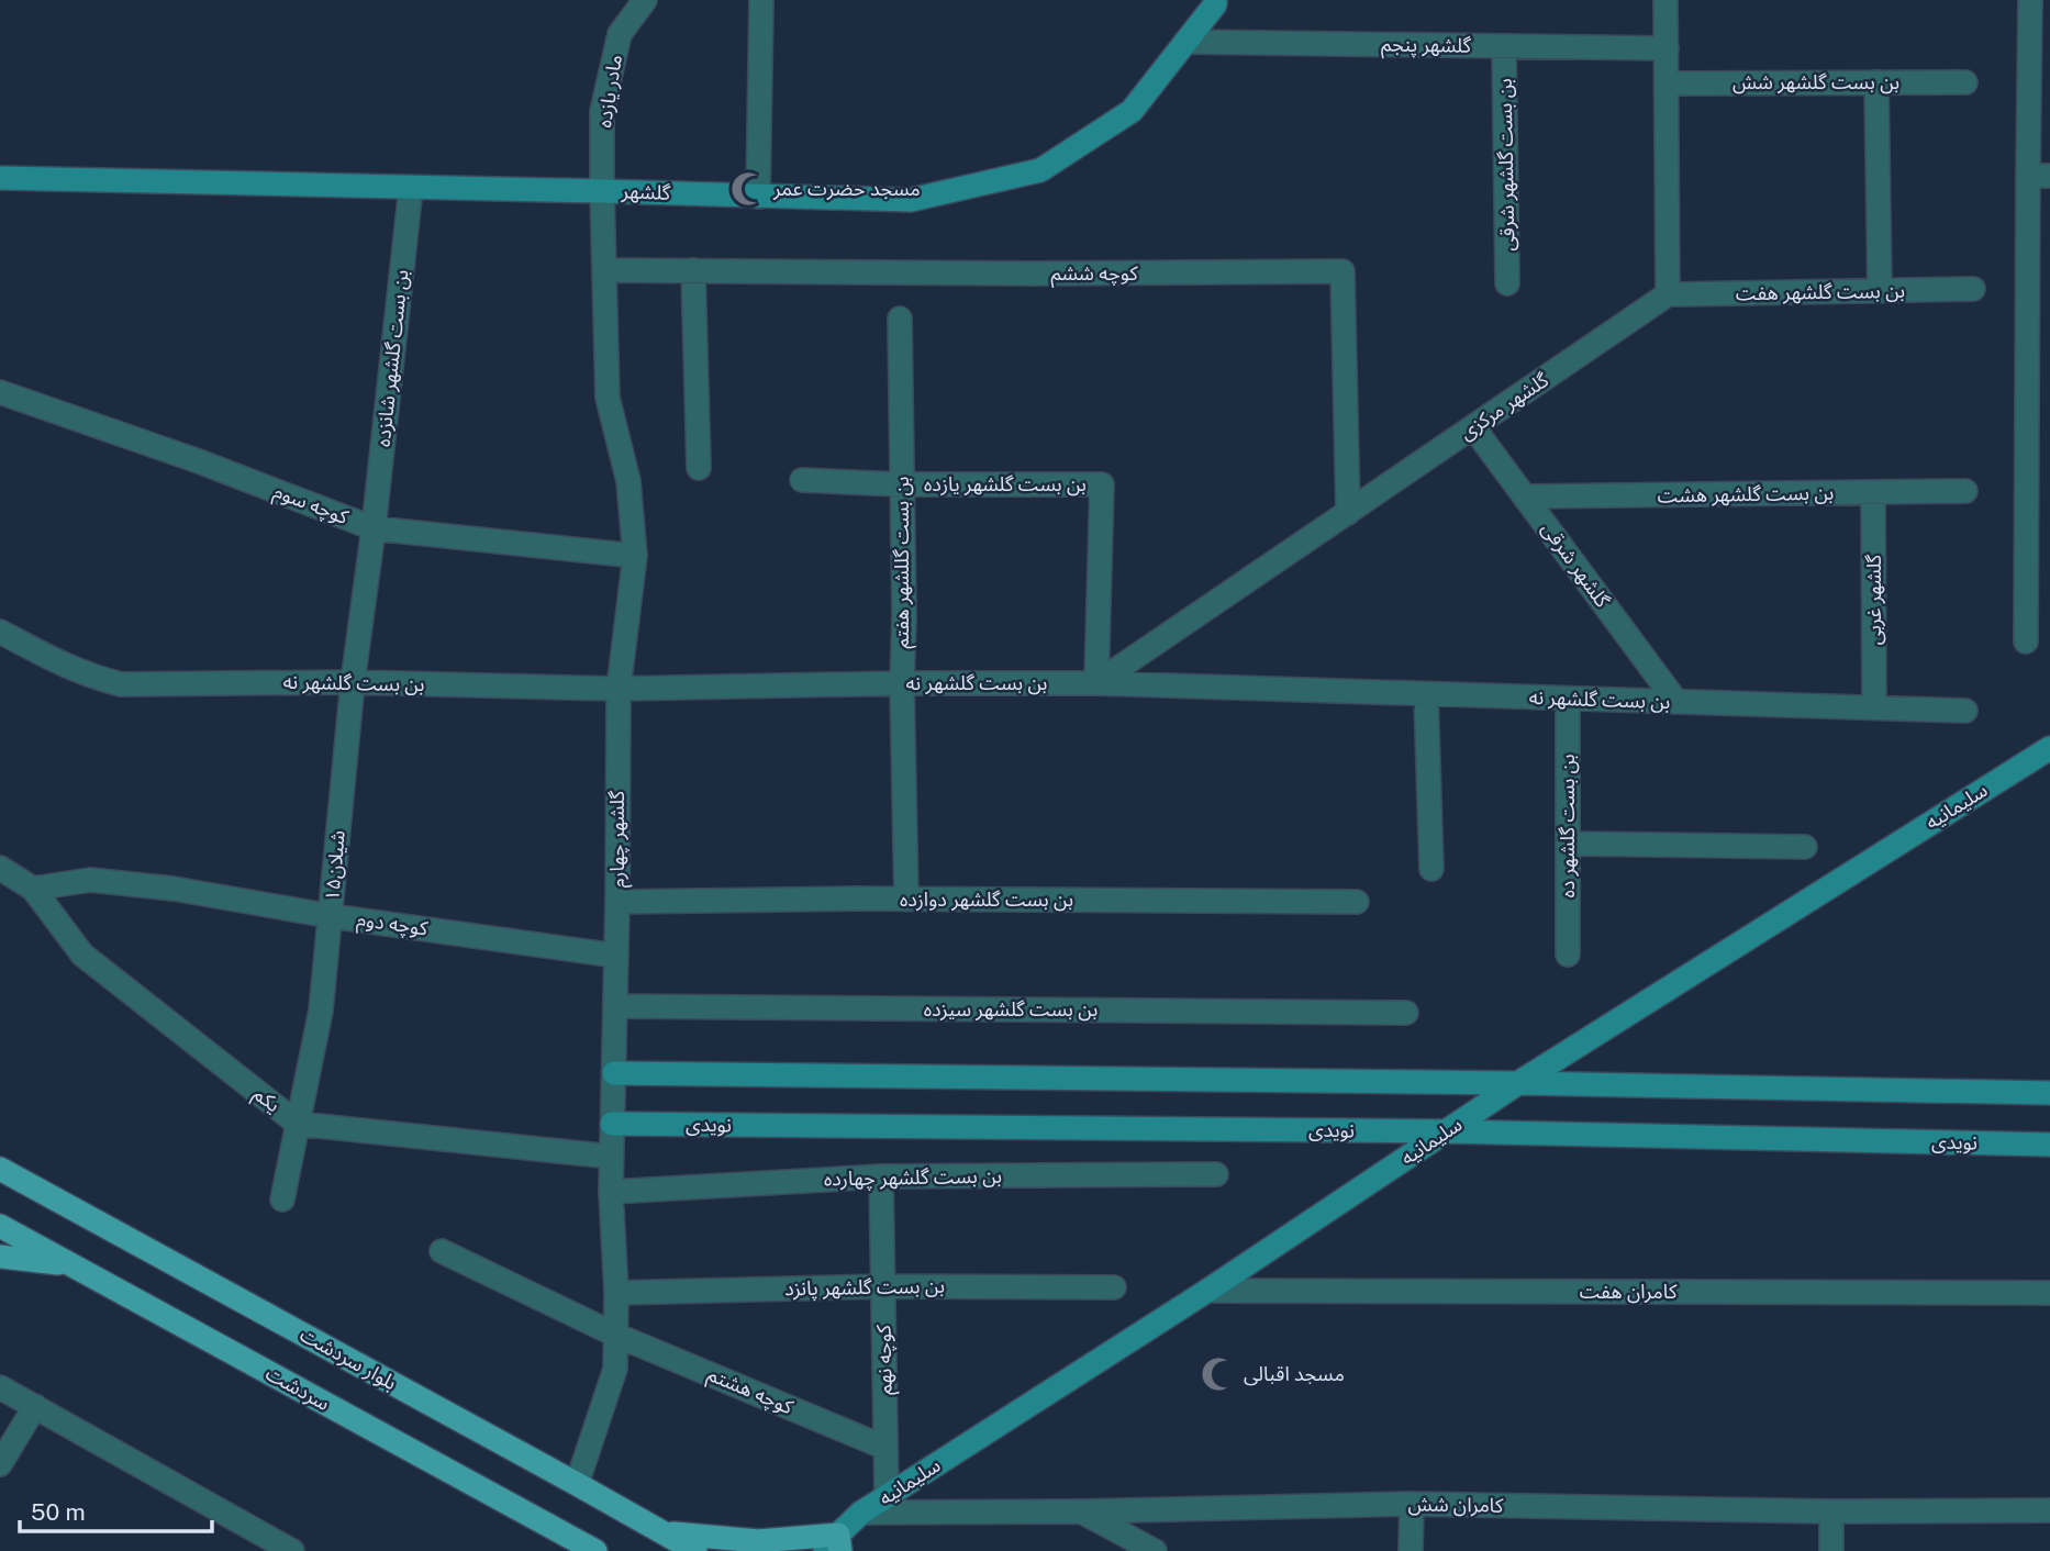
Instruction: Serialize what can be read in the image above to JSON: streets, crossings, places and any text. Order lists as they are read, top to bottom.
{
  "streets": {
    "main road": ["بلوار سردشت", "سردشت"],
    "street": [
      "گلشهر پنجم",
      "بن بست گلشهر شش",
      "مادر یازده",
      "بن بست گلشهر شرقی",
      "گلشهر",
      "کوچه ششم",
      "بن بست گلشهر هفت",
      "بن بست گلشهر شانزده",
      "گلشهر مرکزی",
      "بن بست گلشهر یازده",
      "بن بست گلشهر هشت",
      "کوچه سوم",
      "بن بست گللشهر هفتم",
      "گلشهر شرقی",
      "گلشهر غربی",
      "بن بست گلشهر نه",
      "سلیمانیه",
      "بن بست گلشهر ده",
      "گلشهر چهارم",
      "شیلان۱۵",
      "بن بست گلشهر دوازده",
      "کوچه دوم",
      "بن بست گلشهر سیزده",
      "یکم",
      "نویدی",
      "بن بست گلشهر چهارده",
      "بن بست گلشهر پانزد",
      "کامران هفت",
      "کوچه نهم",
      "کوچه هشتم",
      "کامران شش"
    ]
  },
  "crossings": [
    ["گلشهر پنجم", "بن بست گلشهر شرقی"],
    ["گلشهر پنجم", "گلشهر"],
    ["مادر یازده", "گلشهر"],
    ["مادر یازده", "گلشهر چهارم"],
    ["گلشهر", "بن بست گلشهر شانزده"],
    ["گلشهر", "گلشهر چهارم"],
    ["کوچه ششم", "گلشهر مرکزی"],
    ["کوچه ششم", "گلشهر چهارم"],
    ["بن بست گلشهر هفت", "گلشهر مرکزی"],
    ["بن بست گلشهر شانزده", "کوچه سوم"],
    ["بن بست گلشهر شانزده", "شیلان۱۵"],
    ["گلشهر مرکزی", "بن بست گلشهر یازده"],
    ["گلشهر مرکزی", "گلشهر شرقی"],
    ["گلشهر مرکزی", "بن بست گلشهر نه"],
    ["بن بست گلشهر یازده", "بن بست گللشهر هفتم"],
    ["بن بست گلشهر یازده", "بن بست گلشهر نه"],
    ["بن بست گلشهر هشت", "گلشهر شرقی"],
    ["بن بست گلشهر هشت", "گلشهر غربی"],
    ["کوچه سوم", "گلشهر چهارم"],
    ["کوچه سوم", "شیلان۱۵"],
    ["بن بست گللشهر هفتم", "بن بست گلشهر نه"],
    ["بن بست گللشهر هفتم", "بن بست گلشهر دوازده"],
    ["گلشهر شرقی", "بن بست گلشهر نه"],
    ["گلشهر غربی", "بن بست گلشهر نه"],
    ["بن بست گلشهر نه", "بن بست گلشهر ده"],
    ["بن بست گلشهر نه", "گلشهر چهارم"],
    ["بن بست گلشهر نه", "شیلان۱۵"],
    ["سلیمانیه", "نویدی"],
    ["سلیمانیه", "کامران هفت"],
    ["سلیمانیه", "کوچه نهم"],
    ["سلیمانیه", "کامران شش"],
    ["گلشهر چهارم", "بن بست گلشهر دوازده"],
    ["گلشهر چهارم", "کوچه دوم"],
    ["گلشهر چهارم", "بن بست گلشهر سیزده"],
    ["گلشهر چهارم", "یکم"],
    ["گلشهر چهارم", "نویدی"],
    ["گلشهر چهارم", "بن بست گلشهر چهارده"],
    ["گلشهر چهارم", "بن بست گلشهر پانزد"],
    ["گلشهر چهارم", "بلوار سردشت"],
    ["گلشهر چهارم", "کوچه هشتم"],
    ["شیلان۱۵", "کوچه دوم"],
    ["شیلان۱۵", "یکم"],
    ["کوچه دوم", "یکم"],
    ["بن بست گلشهر چهارده", "کوچه نهم"],
    ["بن بست گلشهر پانزد", "کوچه نهم"],
    ["کوچه نهم", "کوچه هشتم"]
  ],
  "places": {
    "mosque": ["مسجد حضرت عمر", "مسجد اقبالی"]
  },
  "scale_bar": "50 m"
}
